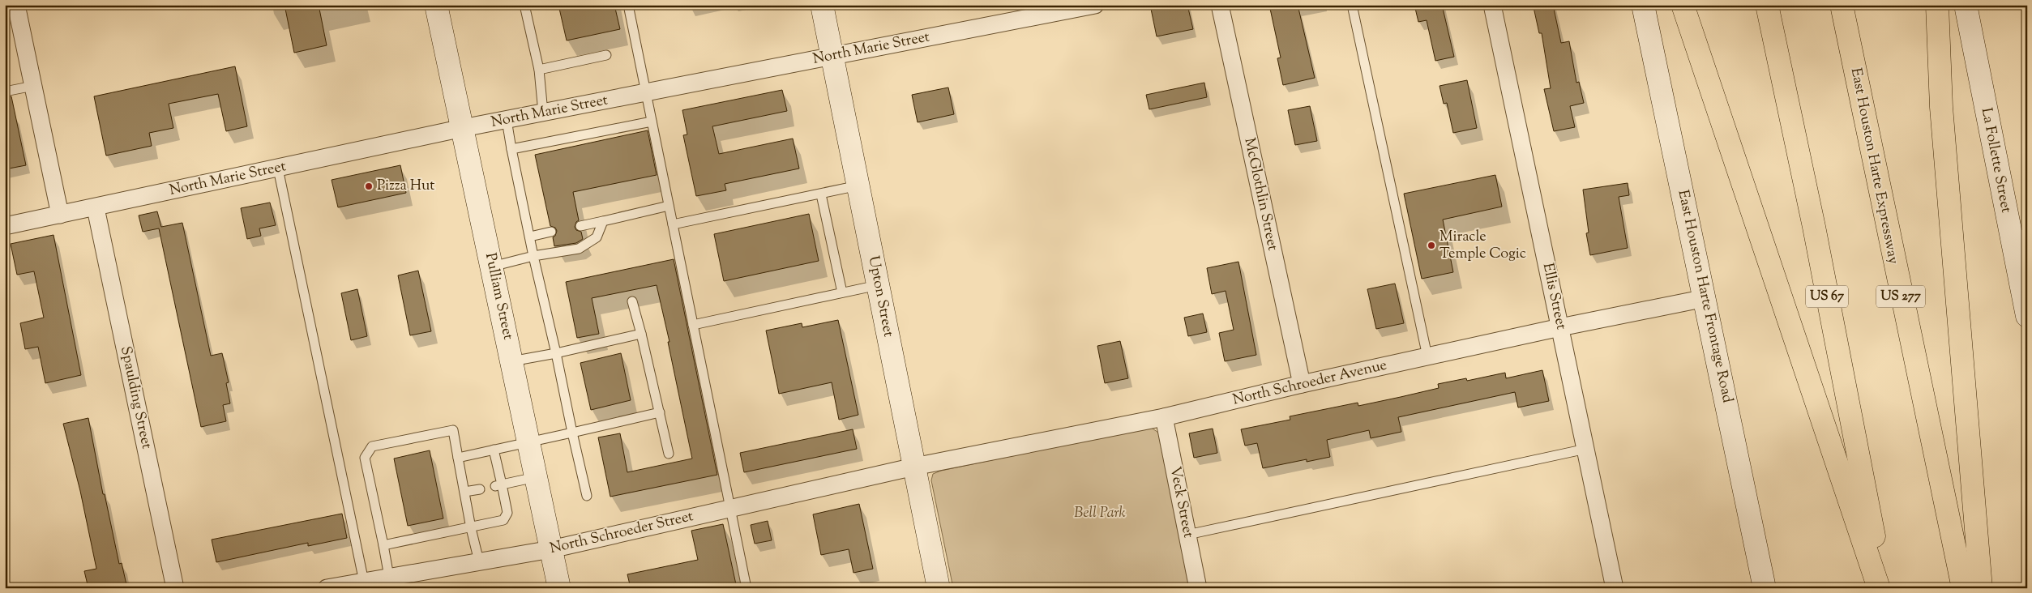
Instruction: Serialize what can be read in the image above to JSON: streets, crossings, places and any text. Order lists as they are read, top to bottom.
{
  "streets": {
    "highway": ["East Houston Harte Expressway", "US 67", "US 277"],
    "main road": [
      "La Follette Street",
      "Pulliam Street",
      "Upton Street",
      "East Houston Harte Frontage Road"
    ],
    "street": [
      "North Marie Street",
      "McGlothlin Street",
      "Ellis Street",
      "North Schroeder Avenue",
      "Spaulding Street",
      "Veck Street",
      "North Schroeder Street"
    ]
  },
  "crossings": [
    ["North Marie Street", "Pulliam Street"],
    ["North Marie Street", "Upton Street"],
    ["North Marie Street", "Spaulding Street"],
    ["McGlothlin Street", "North Schroeder Avenue"],
    ["Pulliam Street", "North Schroeder Street"],
    ["Upton Street", "North Schroeder Avenue"],
    ["Upton Street", "North Schroeder Street"],
    ["Ellis Street", "North Schroeder Avenue"],
    ["East Houston Harte Frontage Road", "North Schroeder Avenue"],
    ["North Schroeder Avenue", "Veck Street"],
    ["North Schroeder Avenue", "North Schroeder Street"]
  ],
  "parks": ["Bell Park"],
  "places": ["Pizza Hut", "Miracle Temple Cogic"]
}
